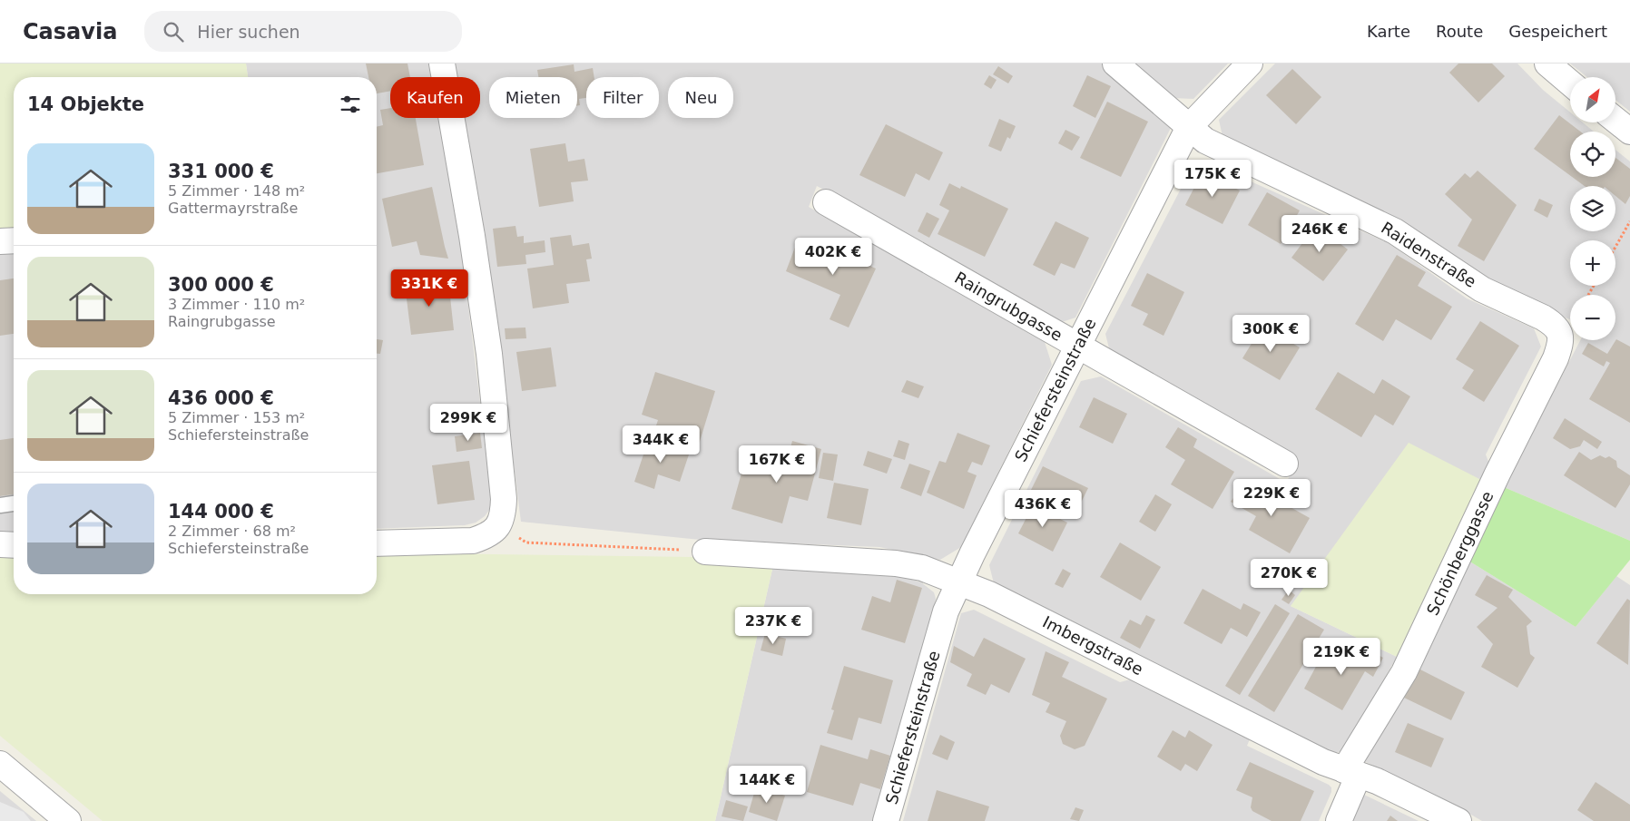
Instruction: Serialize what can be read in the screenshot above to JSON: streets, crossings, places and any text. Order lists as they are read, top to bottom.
{
  "streets": {
    "street": [
      "Raidenstraße",
      "Raingrubgasse",
      "Schiefersteinstraße",
      "Schönberggasse",
      "Imbergstraße"
    ]
  },
  "crossings": [
    ["Raidenstraße", "Schiefersteinstraße"],
    ["Raidenstraße", "Schönberggasse"],
    ["Raingrubgasse", "Schiefersteinstraße"],
    ["Schiefersteinstraße", "Imbergstraße"],
    ["Schönberggasse", "Imbergstraße"]
  ],
  "north": "top right",
  "page": {
    "header": "Casavia",
    "search": "Hier suchen",
    "nav": ["Karte", "Route", "Gespeichert"],
    "map_buttons": ["+", "−"],
    "chip": [
      "Kaufen",
      "Mieten",
      "Filter",
      "Neu"
    ],
    "heading": "14 Objekte",
    "list": [
      {
        "name": "331 000 €",
        "note": "5 Zimmer · 148 m² · Gattermayrstraße"
      },
      {
        "name": "300 000 €",
        "note": "3 Zimmer · 110 m² · Raingrubgasse"
      },
      {
        "name": "436 000 €",
        "note": "5 Zimmer · 153 m² · Schiefersteinstraße"
      },
      {
        "name": "144 000 €",
        "note": "2 Zimmer · 68 m² · Schiefersteinstraße"
      }
    ],
    "price": [
      "175K €",
      "246K €",
      "402K €",
      "331K €",
      "300K €",
      "299K €",
      "344K €",
      "167K €",
      "229K €",
      "436K €",
      "270K €",
      "237K €",
      "219K €",
      "144K €"
    ]
  }
}
